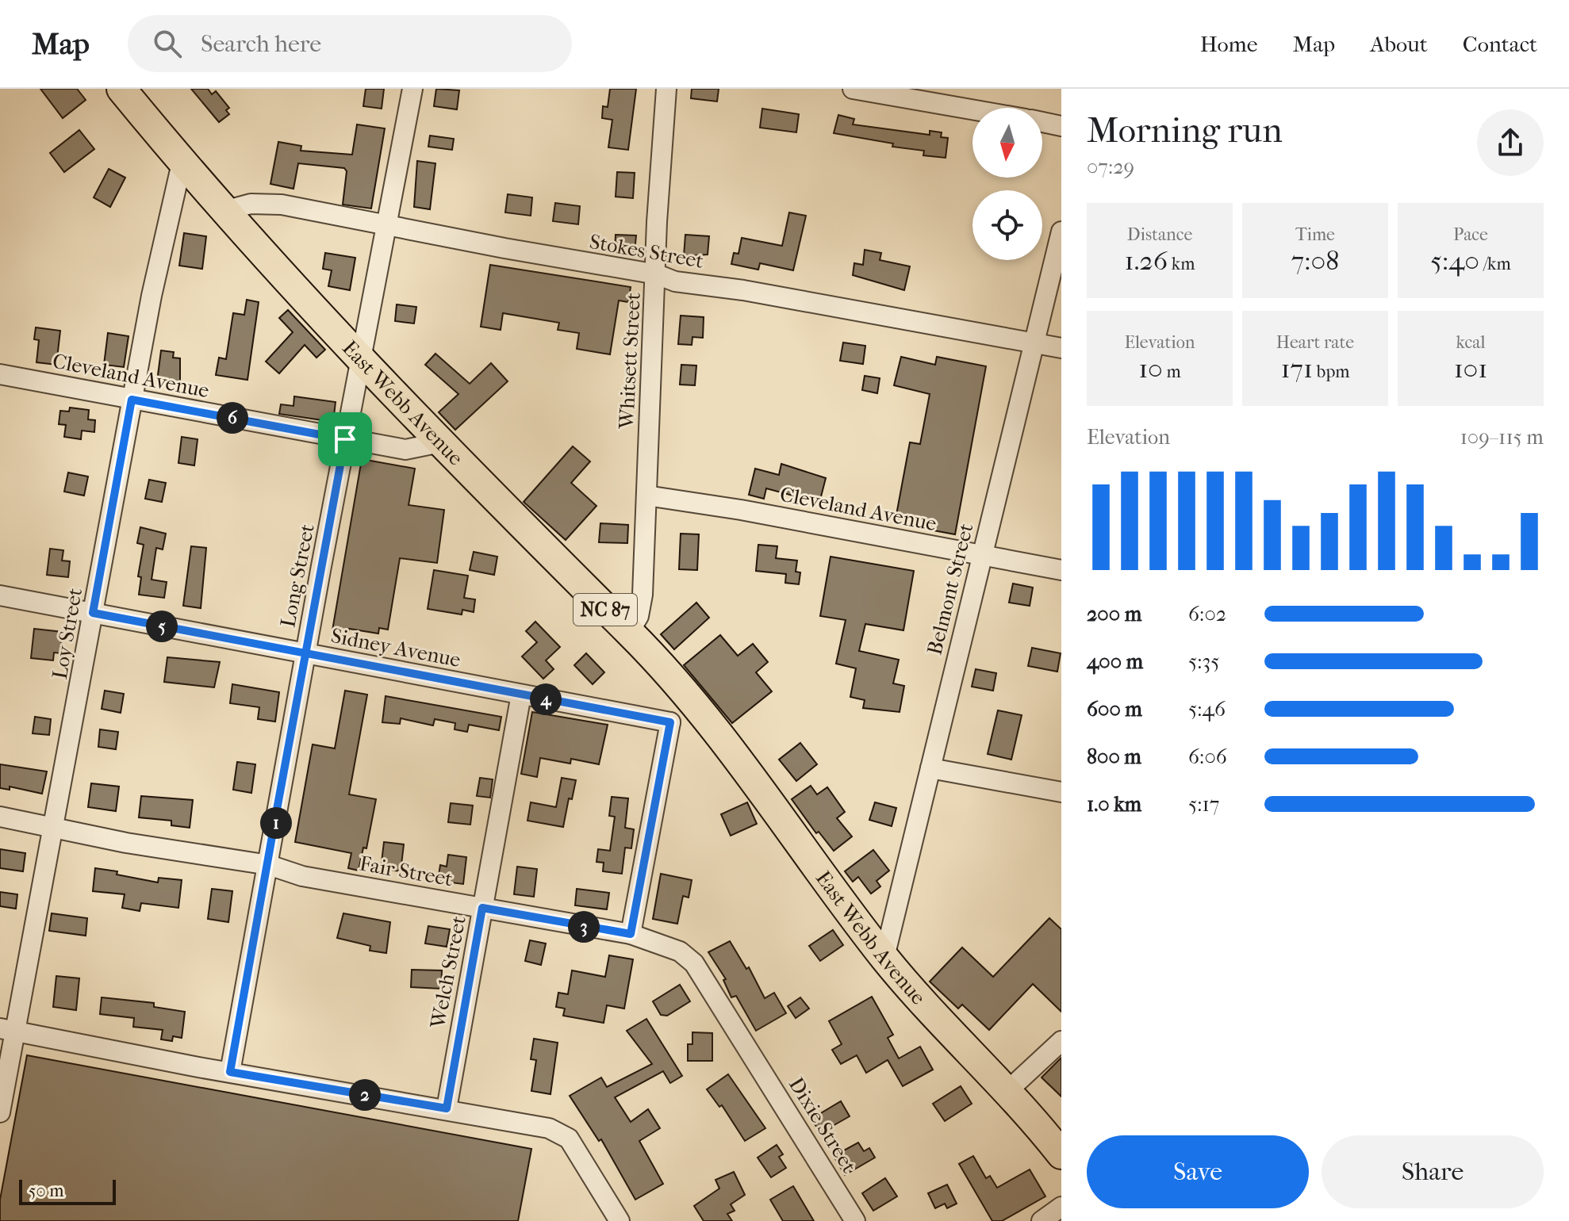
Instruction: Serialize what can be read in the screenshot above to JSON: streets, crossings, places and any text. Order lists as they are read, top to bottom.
{
  "streets": {
    "highway": ["East Webb Avenue", "NC 87"],
    "street": [
      "Stokes Street",
      "Whitsett Street",
      "Cleveland Avenue",
      "Long Street",
      "Belmont Street",
      "Loy Street",
      "Sidney Avenue",
      "Fair Street",
      "Welch Street",
      "Dixie Street"
    ]
  },
  "crossings": [
    ["Stokes Street", "Whitsett Street"],
    ["Stokes Street", "East Webb Avenue"],
    ["Stokes Street", "Long Street"],
    ["Stokes Street", "Belmont Street"],
    ["Whitsett Street", "Cleveland Avenue"],
    ["Whitsett Street", "East Webb Avenue"],
    ["Cleveland Avenue", "East Webb Avenue"],
    ["Cleveland Avenue", "Long Street"],
    ["Cleveland Avenue", "Belmont Street"],
    ["Cleveland Avenue", "Loy Street"],
    ["East Webb Avenue", "Long Street"],
    ["East Webb Avenue", "Belmont Street"],
    ["East Webb Avenue", "Loy Street"],
    ["Long Street", "Sidney Avenue"],
    ["Long Street", "Fair Street"],
    ["Loy Street", "Sidney Avenue"],
    ["Loy Street", "Fair Street"],
    ["Sidney Avenue", "Welch Street"],
    ["Fair Street", "Welch Street"],
    ["Fair Street", "Dixie Street"]
  ],
  "scale_bar": "50 m",
  "north": "bottom",
  "page": {
    "header": "Map",
    "search": "Search here",
    "nav": [
      "Home",
      "Map",
      "About",
      "Contact"
    ],
    "heading": ["Morning run", "07:29"],
    "stats": [
      ["Distance", "1.26 km"],
      ["Time", "7:08"],
      ["Pace", "5:40 /km"],
      ["Elevation", "10 m"],
      ["Heart rate", "171 bpm"],
      ["kcal", "101"]
    ],
    "pins": [
      "6",
      "5",
      "4",
      "1",
      "3",
      "2"
    ],
    "chart": ["Elevation", "109–115 m"],
    "list": [
      {
        "name": "200 m",
        "note": "6:02"
      },
      {
        "name": "400 m",
        "note": "5:35"
      },
      {
        "name": "600 m",
        "note": "5:46"
      },
      {
        "name": "800 m",
        "note": "6:06"
      },
      {
        "name": "1.0 km",
        "note": "5:17"
      }
    ],
    "buttons": ["Save", "Share"],
    "scale": "50 m"
  }
}
